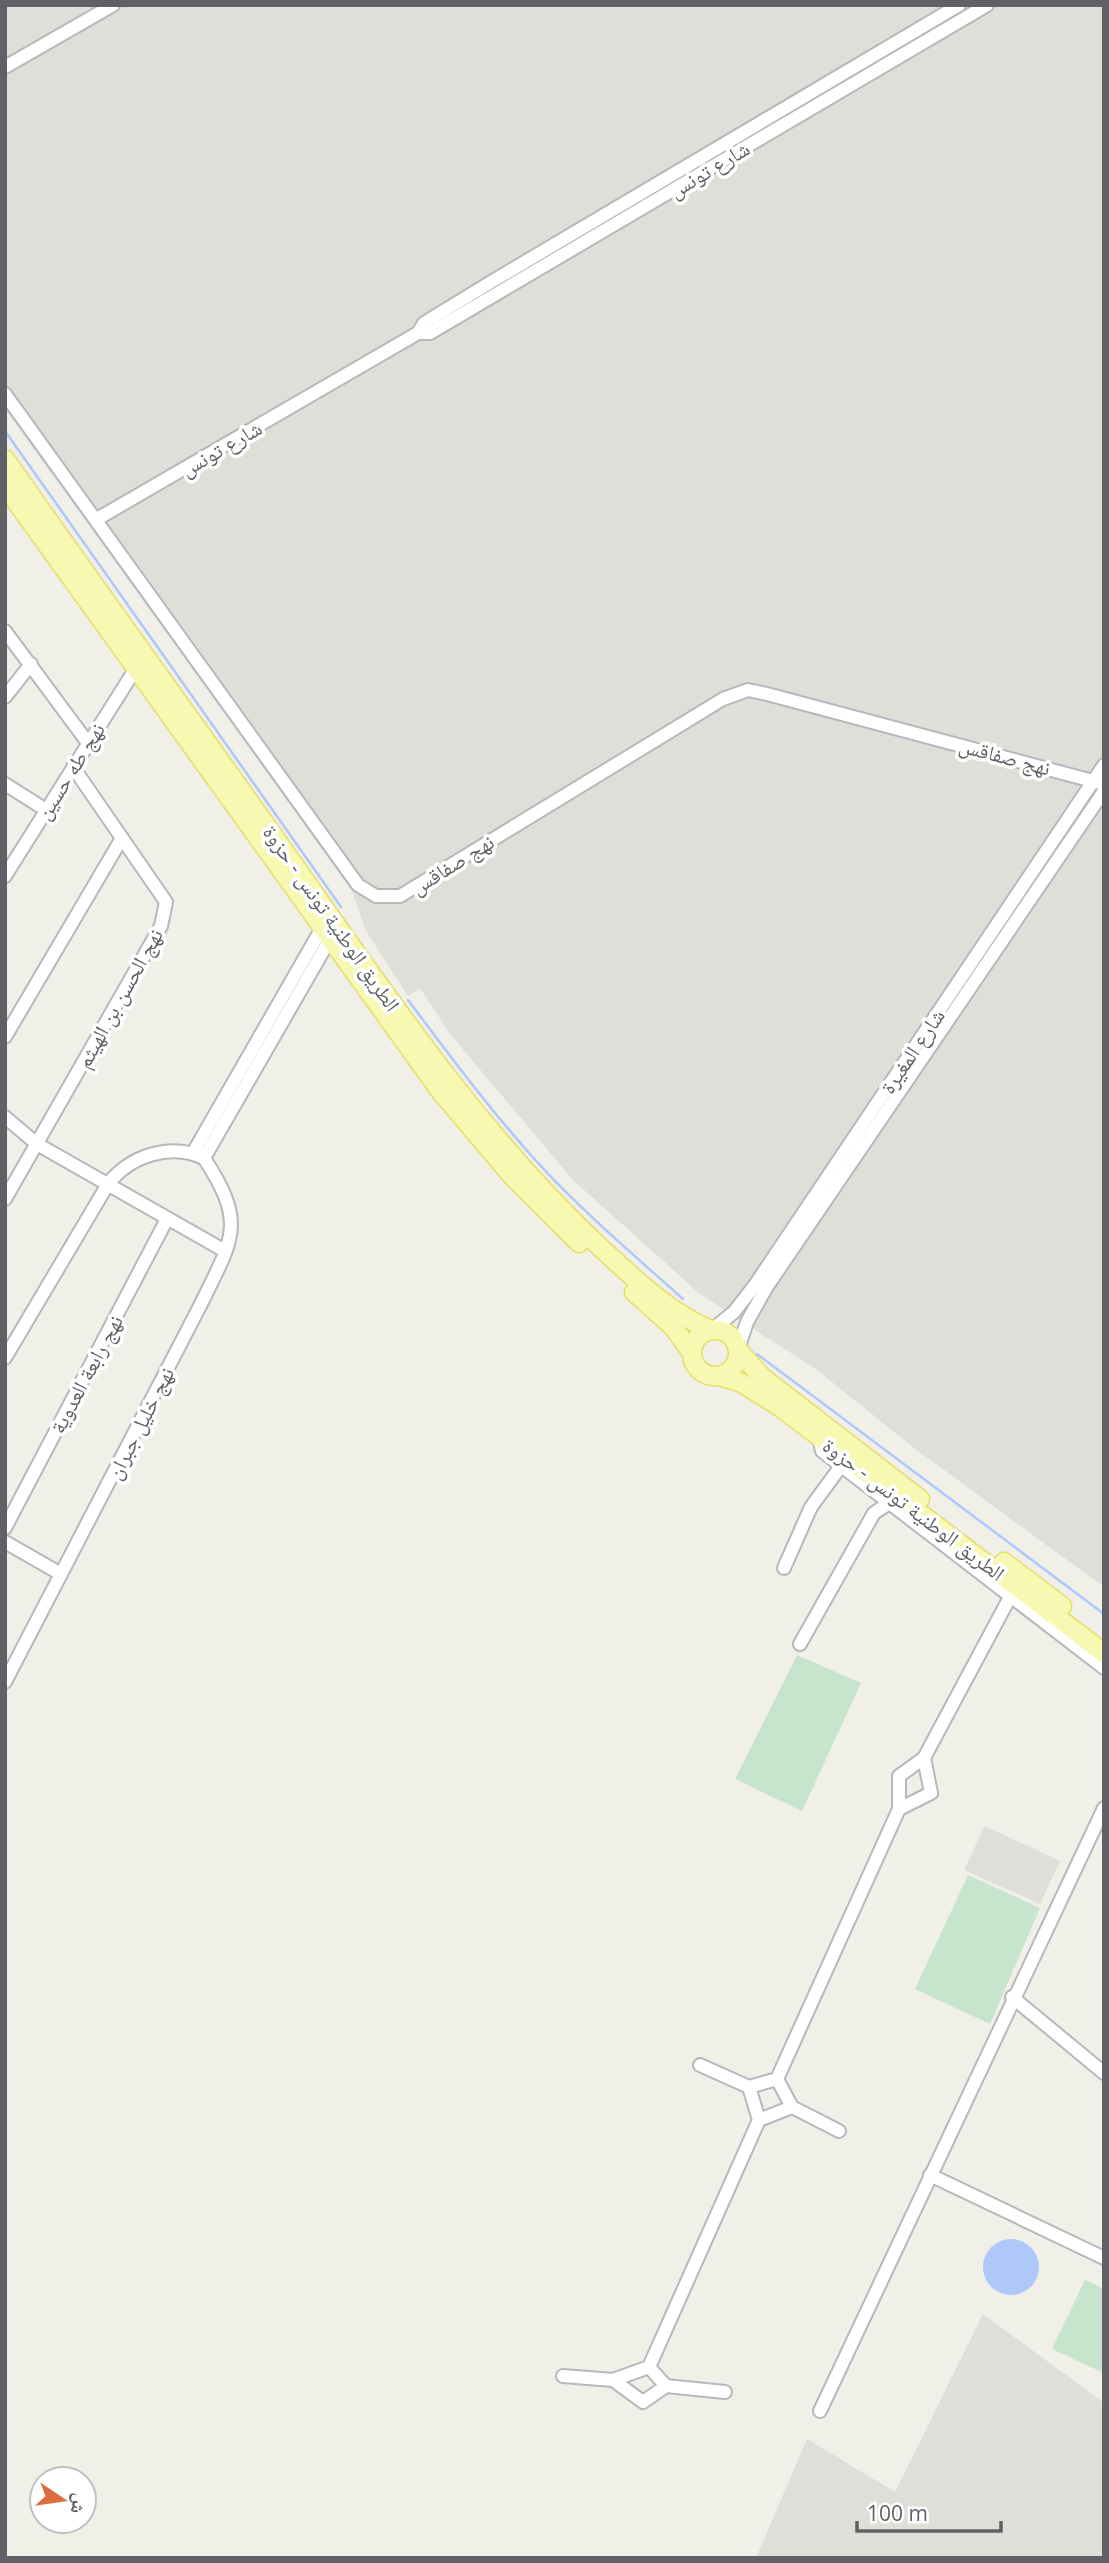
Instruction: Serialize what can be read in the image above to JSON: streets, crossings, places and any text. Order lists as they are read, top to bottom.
{
  "streets": {
    "main road": ["الطريق الوطنية تونس - حزوة"],
    "street": [
      "شارع تونس",
      "نهج صفاقس",
      "نهج طه حسين",
      "نهج الحسن بن الهيثم",
      "شارع المغيرة",
      "نهج رابعة العدوية",
      "نهج خليل جبران"
    ]
  },
  "crossings": [
    ["شارع تونس", "نهج صفاقس"],
    ["نهج صفاقس", "شارع المغيرة"],
    ["نهج طه حسين", "الطريق الوطنية تونس - حزوة"],
    ["نهج طه حسين", "نهج الحسن بن الهيثم"],
    ["الطريق الوطنية تونس - حزوة", "شارع المغيرة"]
  ],
  "scale_bar": "100 m",
  "north": "right"
}
